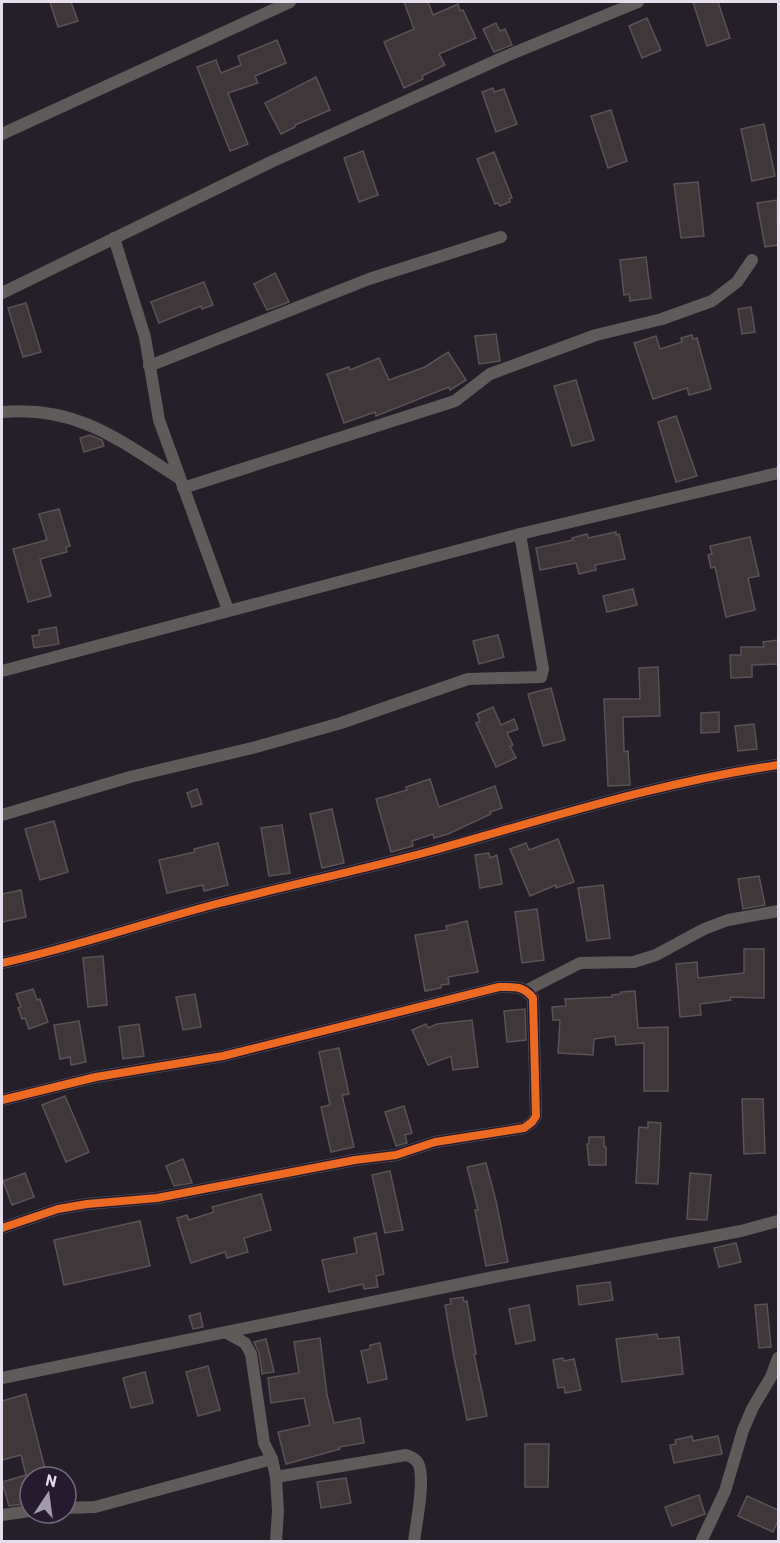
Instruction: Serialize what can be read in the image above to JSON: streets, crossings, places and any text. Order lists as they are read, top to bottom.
{
  "north": "top"
}
